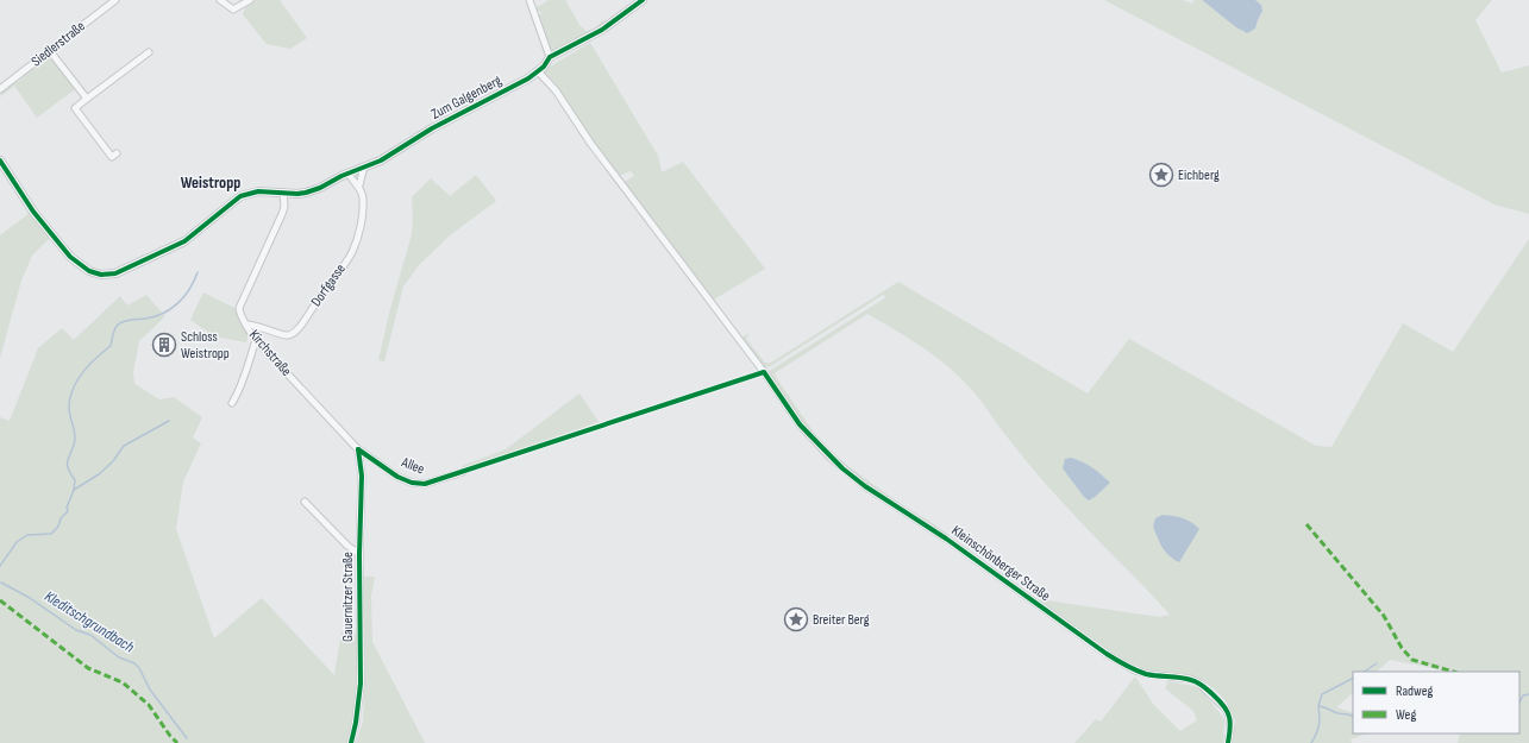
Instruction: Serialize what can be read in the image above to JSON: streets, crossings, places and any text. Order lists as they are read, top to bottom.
{
  "streets": {
    "street": [
      "Siedlerstraße",
      "Zum Galgenberg",
      "Dorfgasse",
      "Kirchstraße",
      "Allee",
      "Kleinschönberger Straße",
      "Gauernitzer Straße"
    ]
  },
  "crossings": [
    ["Zum Galgenberg", "Dorfgasse"],
    ["Zum Galgenberg", "Kirchstraße"],
    ["Zum Galgenberg", "Kleinschönberger Straße"],
    ["Dorfgasse", "Kirchstraße"],
    ["Kirchstraße", "Allee"],
    ["Kirchstraße", "Gauernitzer Straße"],
    ["Allee", "Gauernitzer Straße"]
  ],
  "districts": ["Weistropp"],
  "water": ["Kleditschgrundbach"],
  "places": {
    "place": ["Eichberg", "Breiter Berg"],
    "building": ["Schloss Weistropp"]
  },
  "legend": ["Radweg", "Weg"]
}
